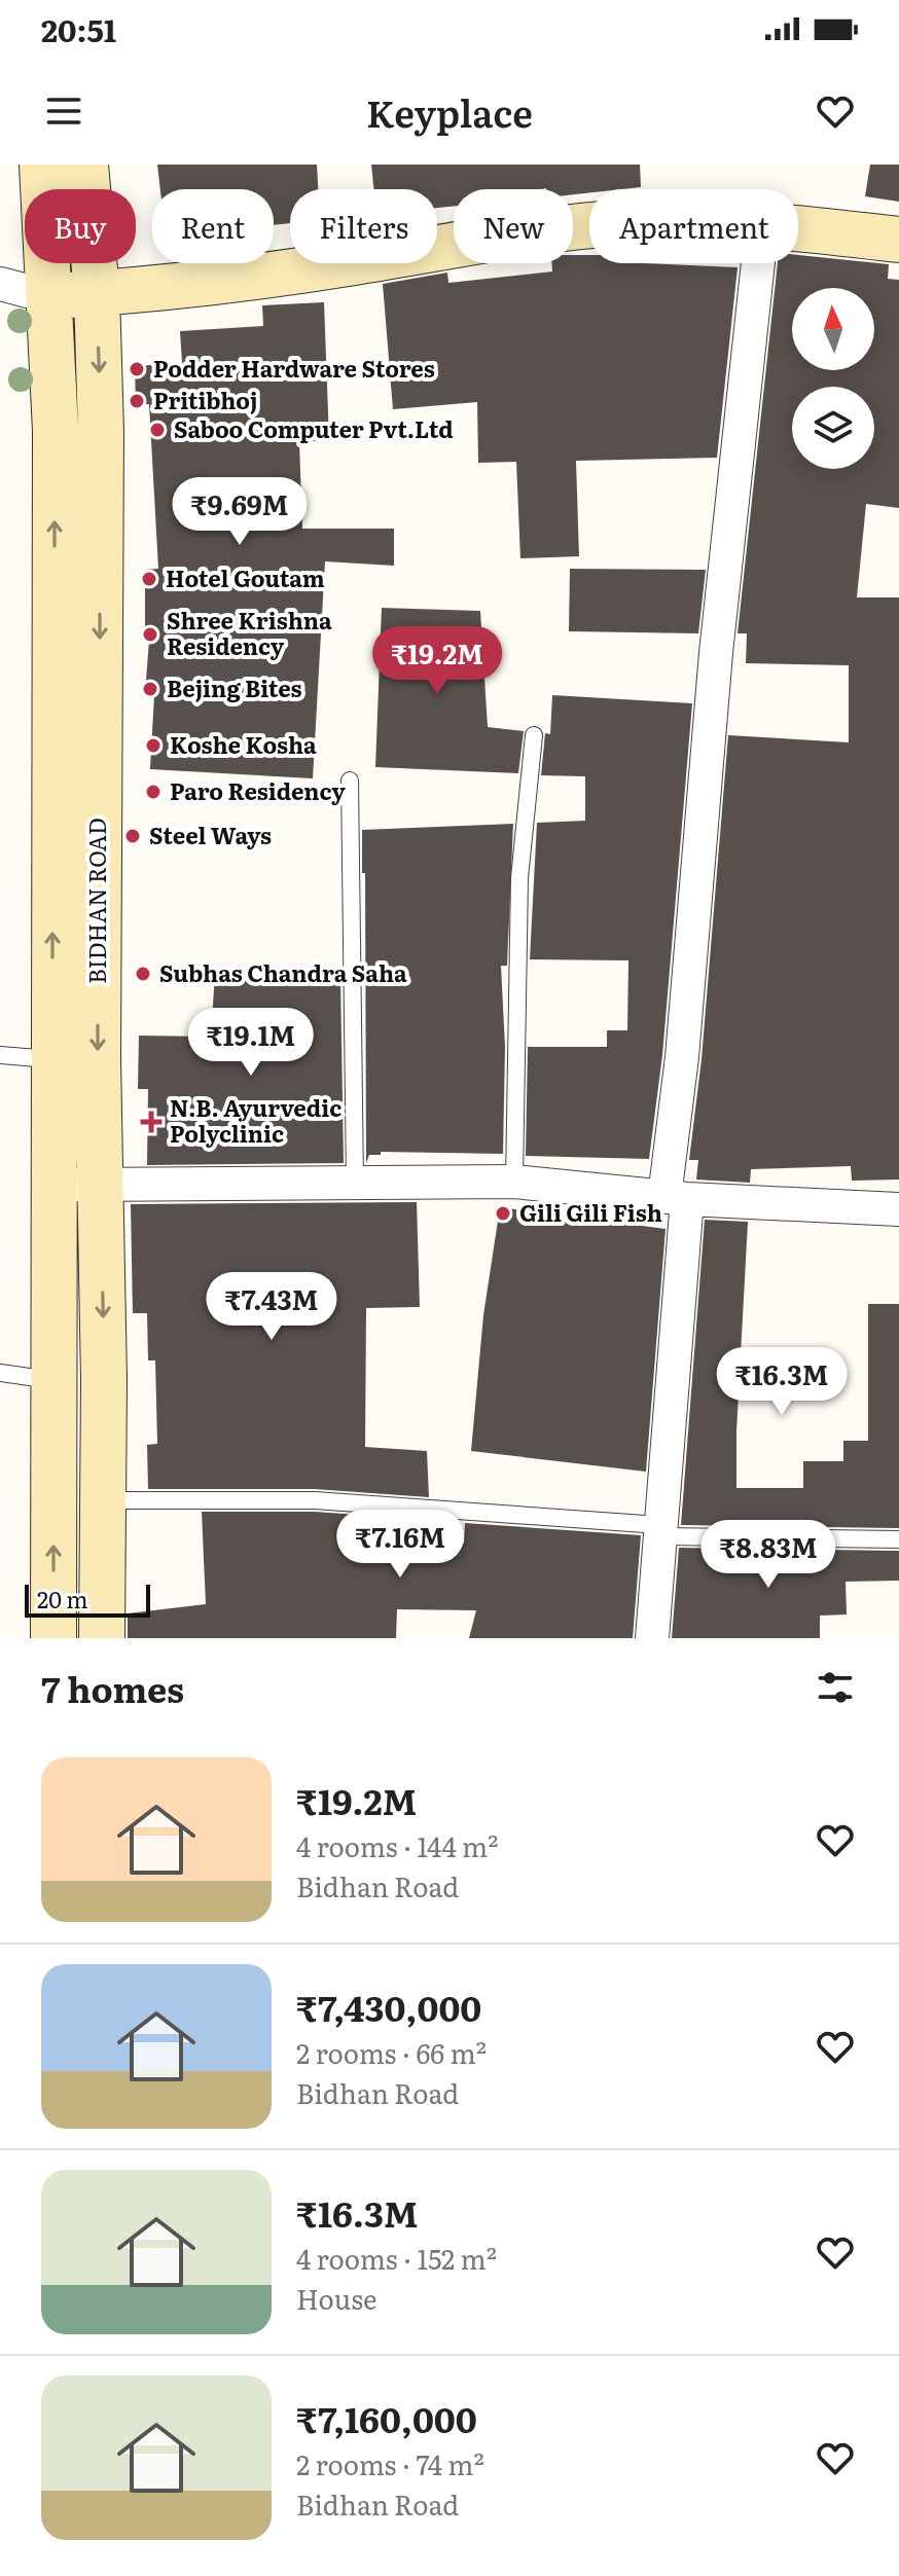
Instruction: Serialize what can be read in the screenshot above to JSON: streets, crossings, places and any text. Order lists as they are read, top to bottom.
{
  "streets": {
    "main road": ["BIDHAN ROAD"]
  },
  "places": {
    "other": [
      "Podder Hardware Stores",
      "Pritibhoj",
      "Saboo Computer Pvt.Ltd",
      "Hotel Goutam",
      "Shree Krishna Residency",
      "Bejing Bites",
      "Koshe Kosha",
      "Paro Residency",
      "Steel Ways",
      "Subhas Chandra Saha",
      "Gili Gili Fish"
    ],
    "health": ["N.B. Ayurvedic Polyclinic"]
  },
  "scale_bar": "20 m",
  "north": "top",
  "page": {
    "status": "20:51",
    "header": "Keyplace",
    "chip": [
      "Buy",
      "Rent",
      "Filters",
      "New",
      "Apartment"
    ],
    "price": [
      "₹9.69M",
      "₹19.2M",
      "₹19.1M",
      "₹7.43M",
      "₹16.3M",
      "₹7.16M",
      "₹8.83M"
    ],
    "scale": "20 m",
    "heading": "7 homes",
    "list": [
      {
        "name": "₹19.2M",
        "note": "4 rooms · 144 m² · Bidhan Road"
      },
      {
        "name": "₹7,430,000",
        "note": "2 rooms · 66 m² · Bidhan Road"
      },
      {
        "name": "₹16.3M",
        "note": "4 rooms · 152 m² · House"
      },
      {
        "name": "₹7,160,000",
        "note": "2 rooms · 74 m² · Bidhan Road"
      }
    ]
  }
}
